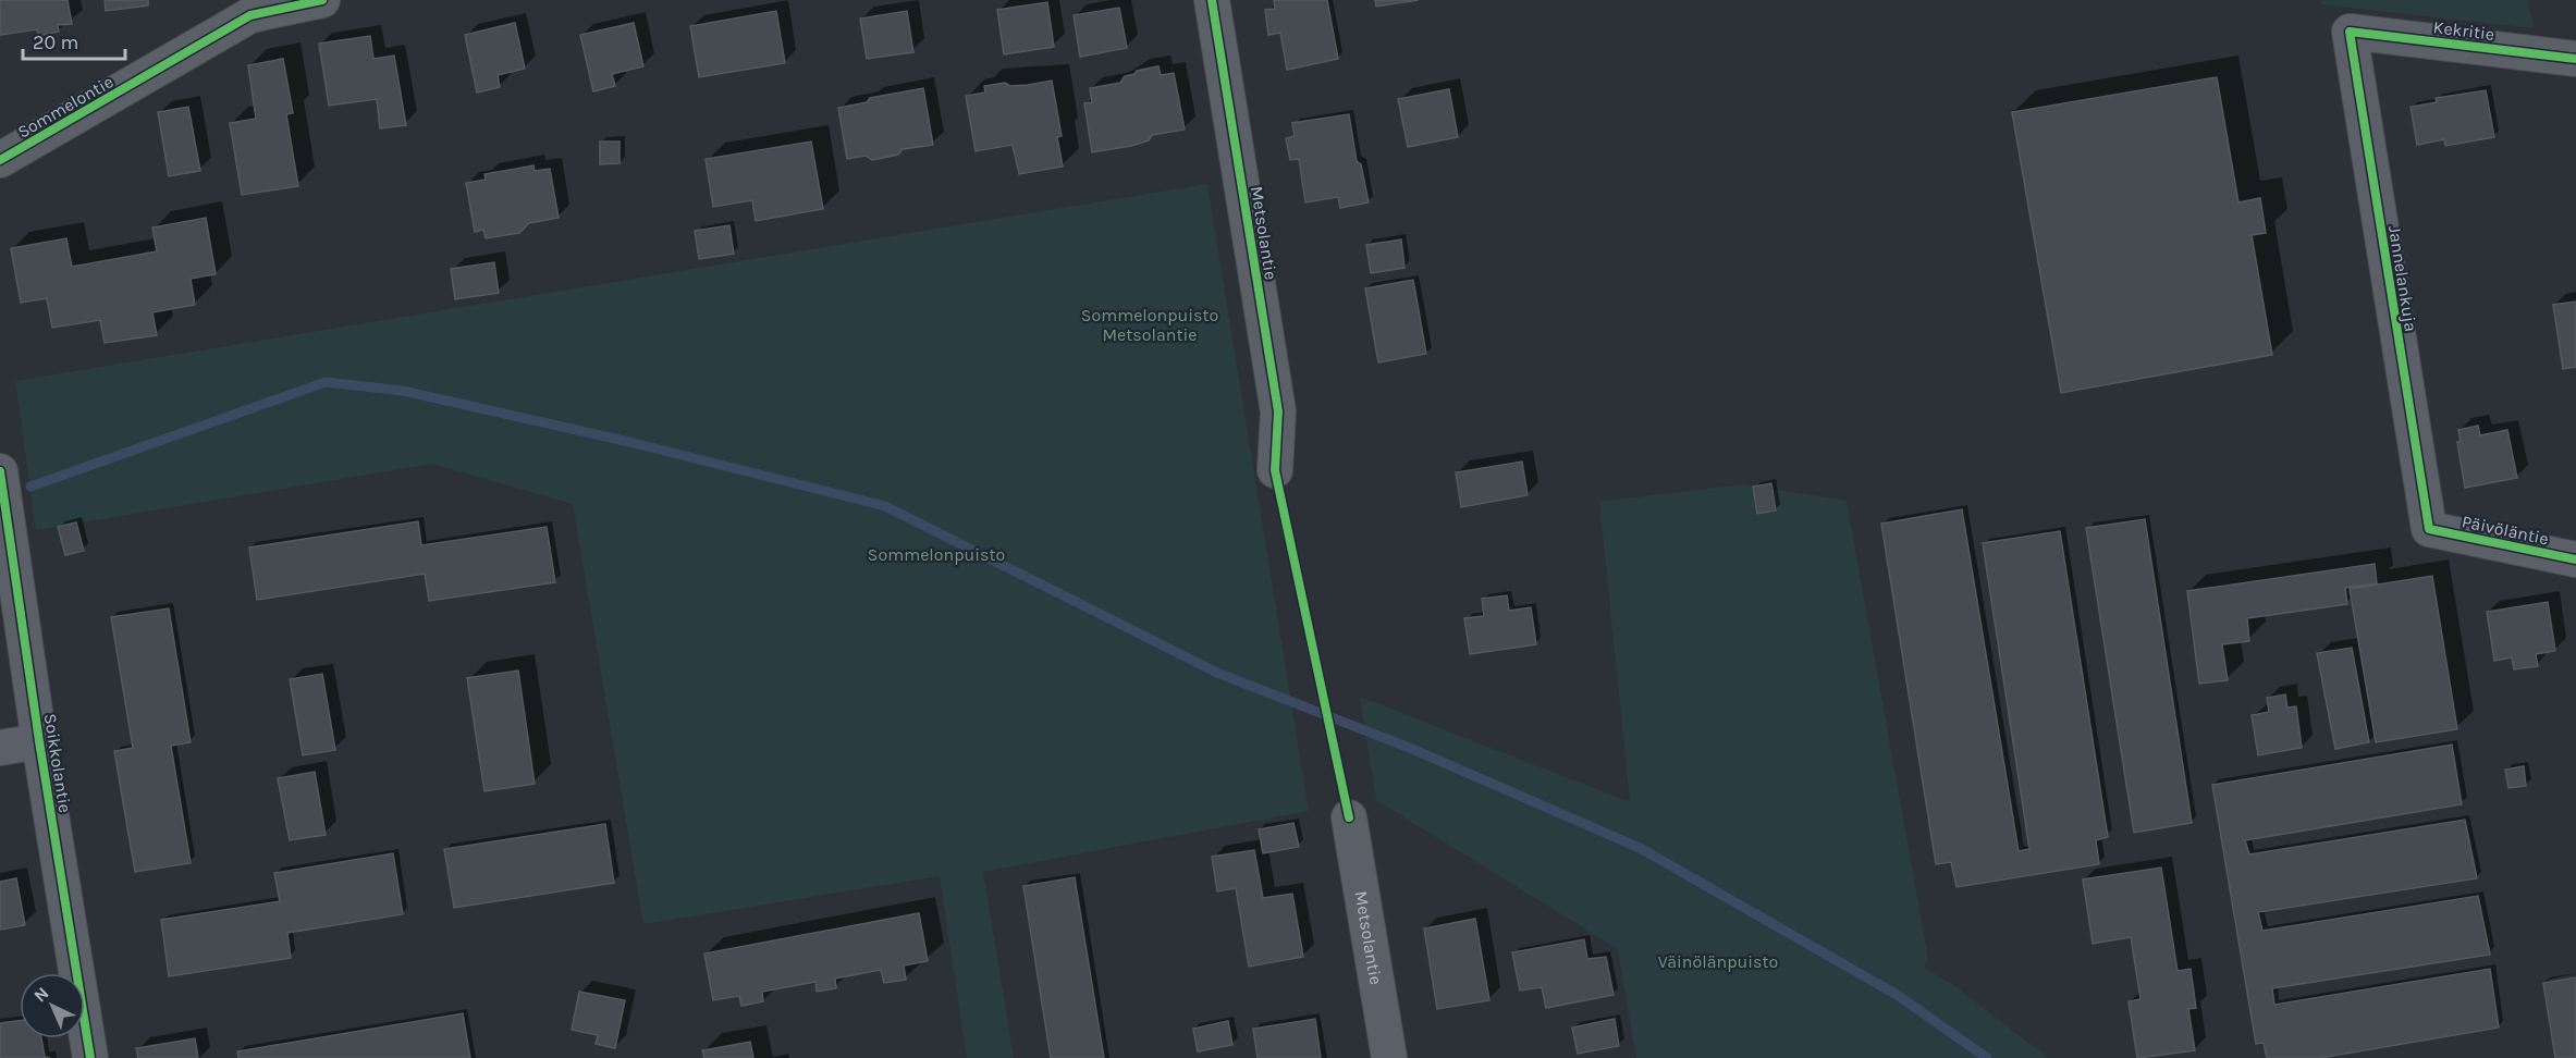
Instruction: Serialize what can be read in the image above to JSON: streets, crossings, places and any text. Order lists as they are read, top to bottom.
{
  "streets": {
    "street": [
      "Kekritie",
      "Sommelontie",
      "Metsolantie",
      "Jannelankuja",
      "Päivöläntie",
      "Soikkolantie"
    ]
  },
  "crossings": [
    ["Kekritie", "Jannelankuja"],
    ["Jannelankuja", "Päivöläntie"]
  ],
  "parks": ["Sommelonpuisto Metsolantie", "Sommelonpuisto", "Väinölänpuisto"],
  "scale_bar": "20 m",
  "north": "top left"
}
